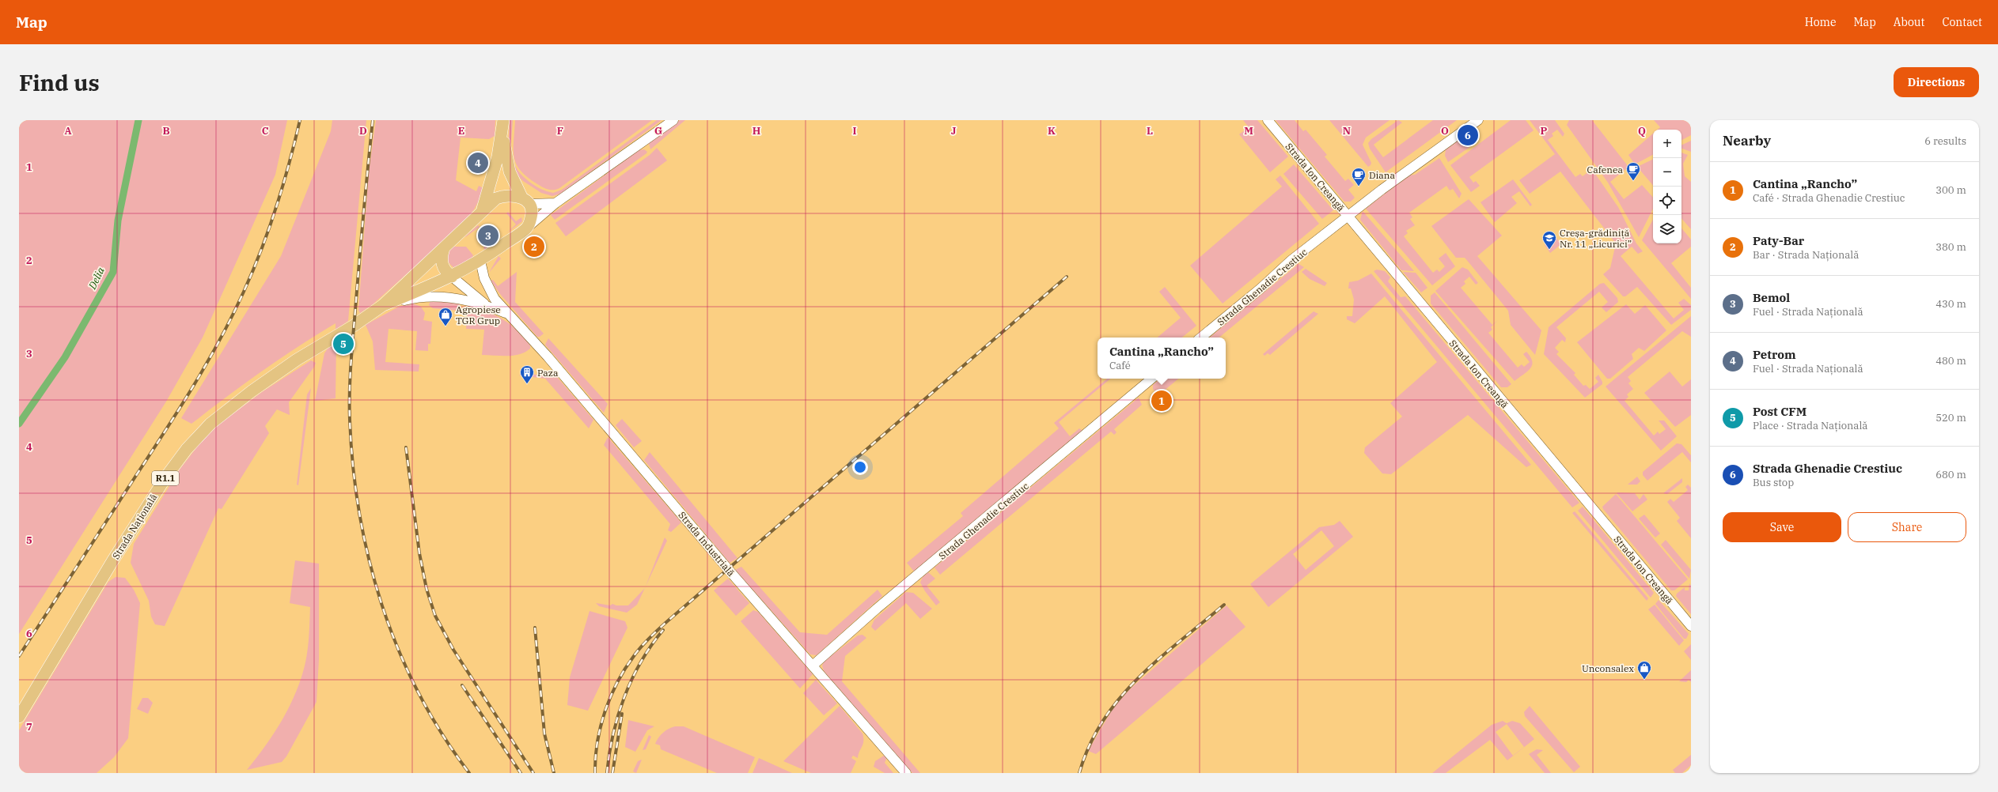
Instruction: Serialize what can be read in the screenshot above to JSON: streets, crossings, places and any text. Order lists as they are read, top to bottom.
{
  "streets": {
    "main road": ["R1.1", "Strada Națională"],
    "street": ["Strada Ion Creangă", "Strada Ghenadie Crestiuc", "Strada Industrială"]
  },
  "crossings": [
    ["Strada Ion Creangă", "Strada Ghenadie Crestiuc"],
    ["Strada Ghenadie Crestiuc", "Strada Industrială"],
    ["Strada Națională", "Strada Industrială"]
  ],
  "water": ["Delia"],
  "places": {
    "cafe": ["Cafenea", "Diana"],
    "school or university": ["Creșa-grădiniță Nr. 11 „Licurici”"],
    "shop": ["Agropiese TGR Grup", "Unconsalex"],
    "building": ["Paza"]
  },
  "page": {
    "header": "Map",
    "nav": [
      "Home",
      "Map",
      "About",
      "Contact"
    ],
    "buttons": [
      "Directions",
      ["Save", "Share"]
    ],
    "title": "Find us",
    "heading": ["Nearby", "6 results"],
    "pins": [
      "6",
      "4",
      "3",
      "2",
      "5",
      "1"
    ],
    "map_buttons": ["+", "−"],
    "list": [
      {
        "mark": "1",
        "name": "Cantina „Rancho”",
        "note": "Café · Strada Ghenadie Crestiuc",
        "value": "300 m"
      },
      {
        "mark": "2",
        "name": "Paty-Bar",
        "note": "Bar · Strada Națională",
        "value": "380 m"
      },
      {
        "mark": "3",
        "name": "Bemol",
        "note": "Fuel · Strada Națională",
        "value": "430 m"
      },
      {
        "mark": "4",
        "name": "Petrom",
        "note": "Fuel · Strada Națională",
        "value": "480 m"
      },
      {
        "mark": "5",
        "name": "Post CFM",
        "note": "Place · Strada Națională",
        "value": "520 m"
      },
      {
        "mark": "6",
        "name": "Strada Ghenadie Crestiuc",
        "note": "Bus stop",
        "value": "680 m"
      }
    ],
    "popup": ["Cantina „Rancho”", "Café"]
  },
  "grid": {
    "columns": [
      "A",
      "B",
      "C",
      "D",
      "E",
      "F",
      "G",
      "H",
      "I",
      "J",
      "K",
      "L",
      "M",
      "N",
      "O",
      "P",
      "Q"
    ],
    "rows": [
      "1",
      "2",
      "3",
      "4",
      "5",
      "6",
      "7"
    ]
  }
}
